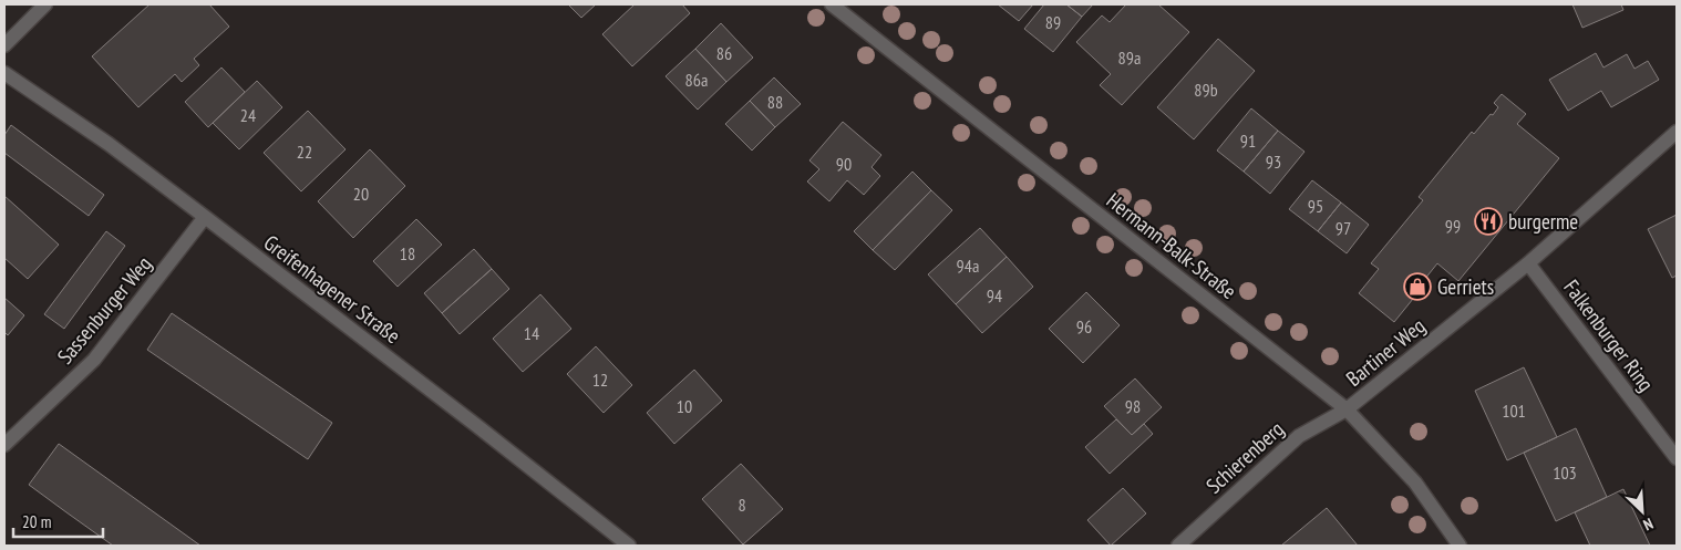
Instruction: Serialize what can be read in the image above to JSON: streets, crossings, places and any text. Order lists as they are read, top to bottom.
{
  "streets": {
    "street": [
      "Hermann-Balk-Straße",
      "Greifenhagener Straße",
      "Sassenburger Weg",
      "Falkenburger Ring",
      "Bartiner Weg",
      "Schierenberg"
    ]
  },
  "crossings": [
    ["Hermann-Balk-Straße", "Bartiner Weg"],
    ["Hermann-Balk-Straße", "Schierenberg"],
    ["Greifenhagener Straße", "Sassenburger Weg"],
    ["Falkenburger Ring", "Bartiner Weg"],
    ["Bartiner Weg", "Schierenberg"]
  ],
  "places": {
    "restaurant": ["burgerme"],
    "shop": ["Gerriets"]
  },
  "house_numbers": [
    "89",
    "86",
    "89a",
    "86a",
    "89b",
    "88",
    "24",
    "91",
    "22",
    "93",
    "90",
    "20",
    "95",
    "99",
    "97",
    "18",
    "94a",
    "94",
    "96",
    "14",
    "12",
    "10",
    "98",
    "101",
    "103",
    "8"
  ],
  "scale_bar": "20 m",
  "north": "bottom right"
}
